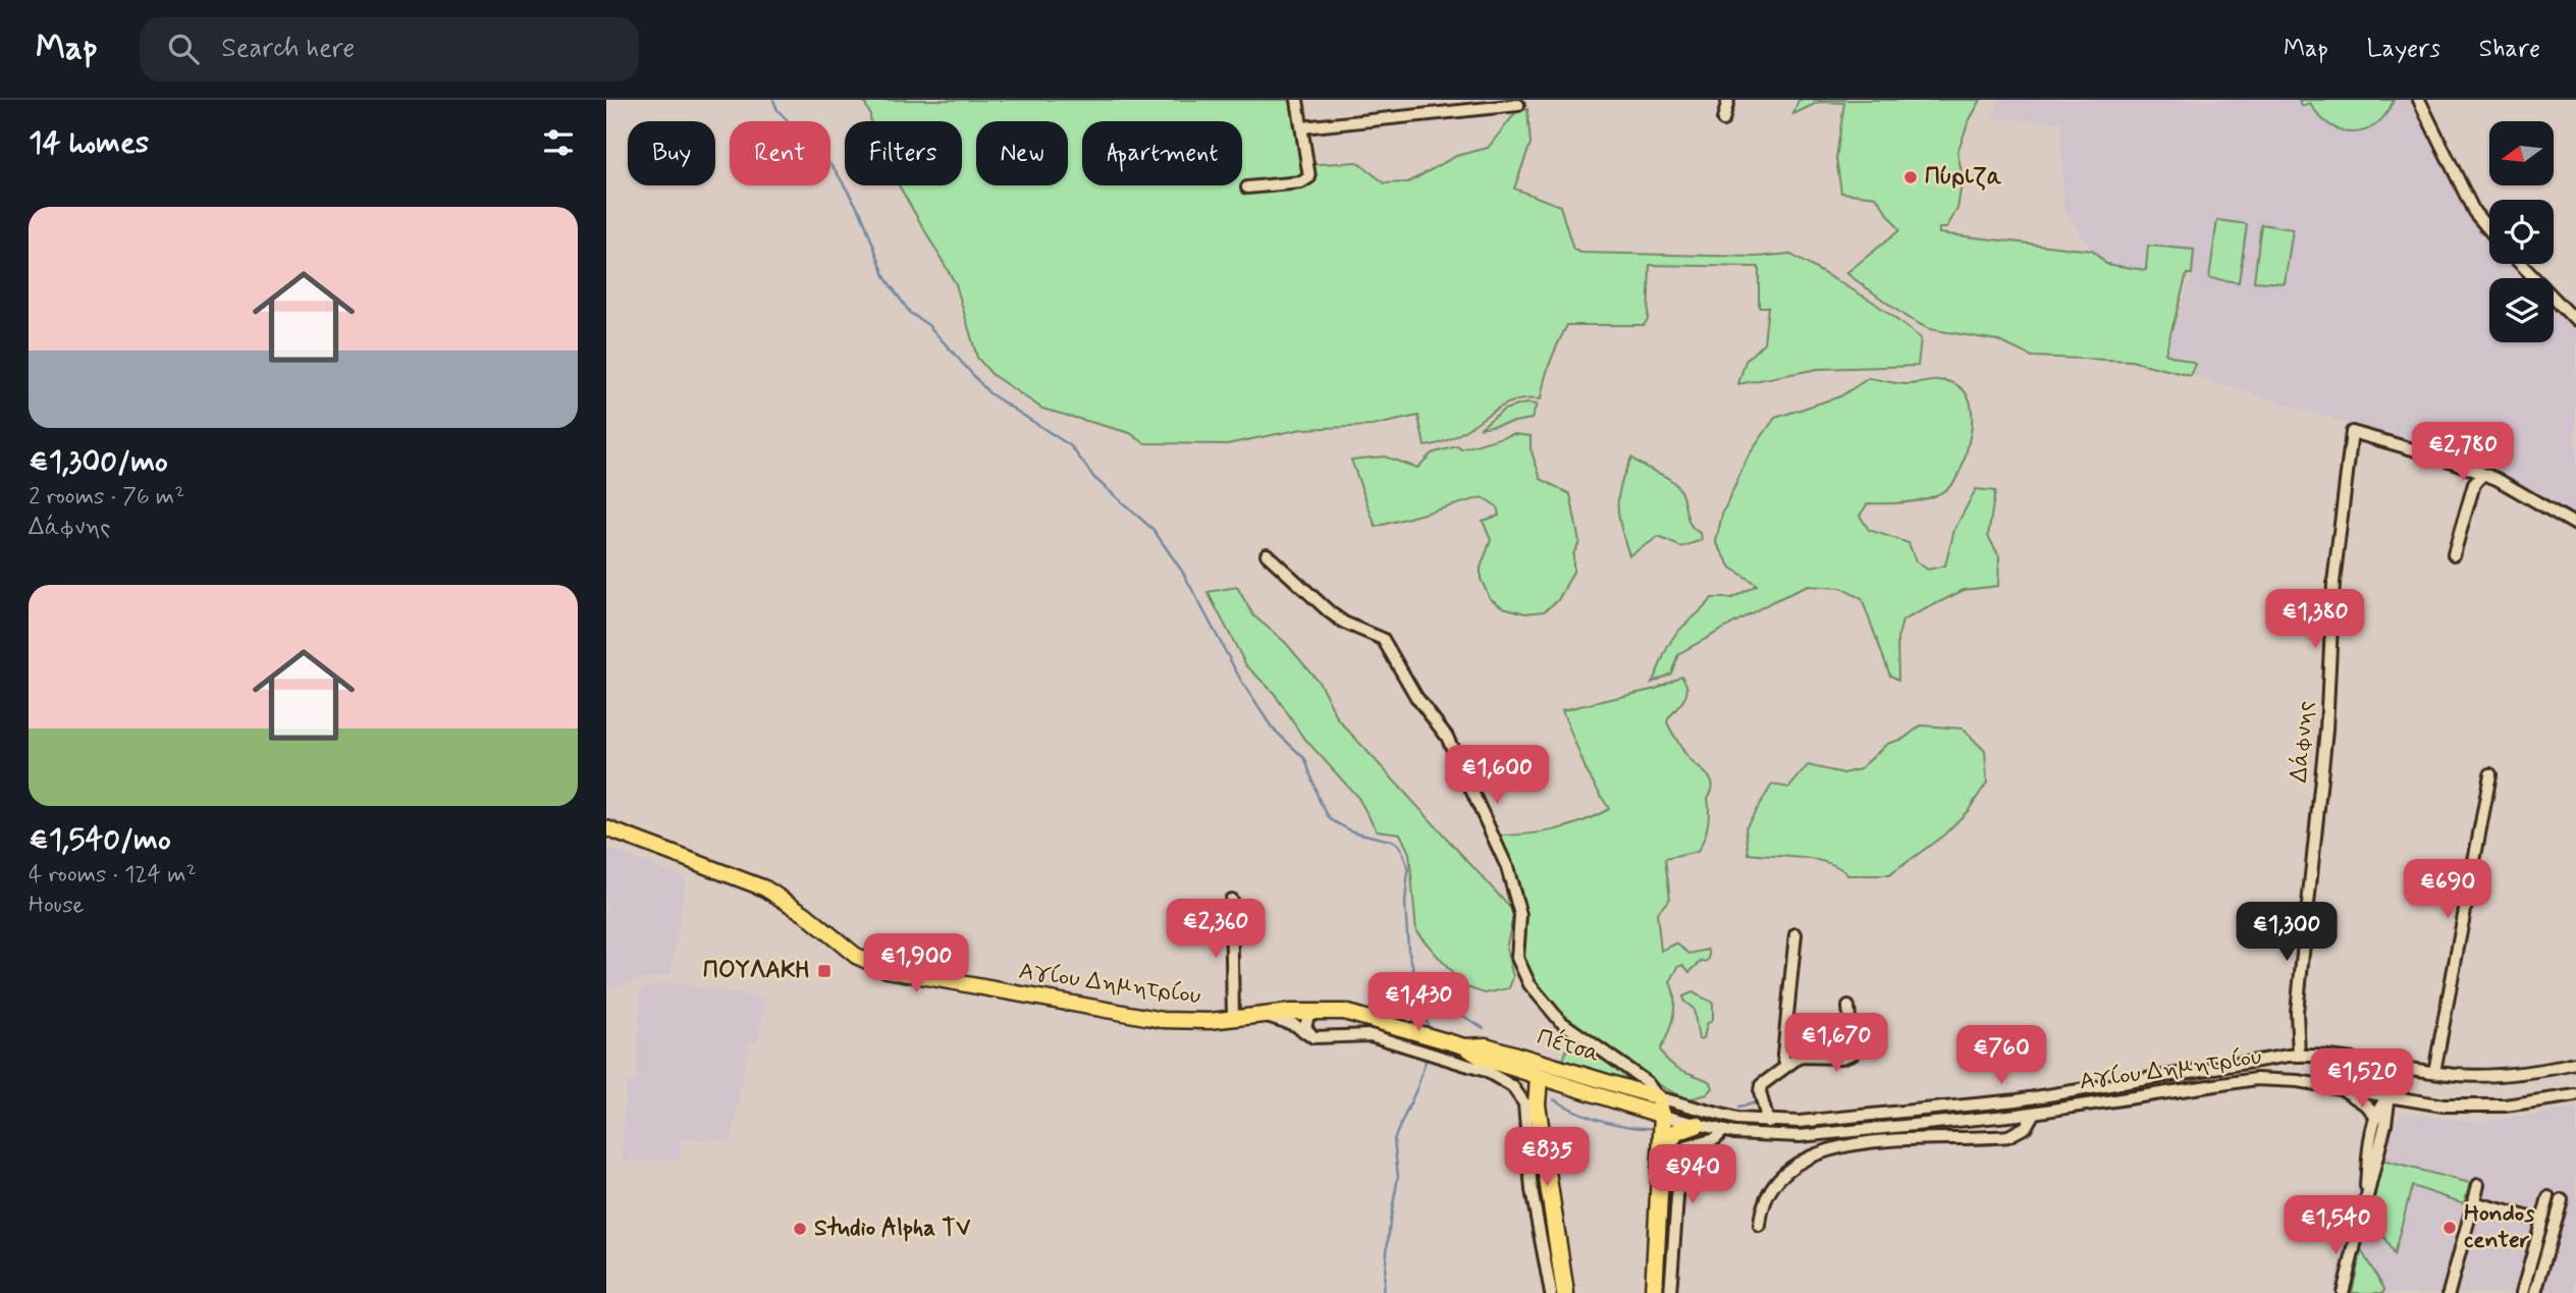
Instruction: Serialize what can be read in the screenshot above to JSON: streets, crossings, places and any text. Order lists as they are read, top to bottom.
{
  "streets": {
    "main road": ["Αγίου Δημητρίου", "Πέτσα"],
    "street": ["Δάφνης"]
  },
  "crossings": [
    ["Δάφνης", "Αγίου Δημητρίου"],
    ["Αγίου Δημητρίου", "Πέτσα"]
  ],
  "places": {
    "other": ["Πύριζα", "Hondos center", "Studio Alpha TV"],
    "transit": ["ΠΟΥΛΑΚΗ"]
  },
  "north": "left",
  "page": {
    "header": "Map",
    "search": "Search here",
    "nav": ["Map", "Layers", "Share"],
    "heading": "14 homes",
    "chip": [
      "Buy",
      "Rent",
      "Filters",
      "New",
      "Apartment"
    ],
    "list": [
      {
        "name": "€1,300/mo",
        "note": "2 rooms · 76 m² · Δάφνης"
      },
      {
        "name": "€1,540/mo",
        "note": "4 rooms · 124 m² · House"
      }
    ],
    "price": [
      "€2,780",
      "€1,380",
      "€1,600",
      "€690",
      "€2,360",
      "€1,300",
      "€1,900",
      "€1,430",
      "€1,670",
      "€760",
      "€1,520",
      "€835",
      "€940",
      "€1,540"
    ]
  }
}
